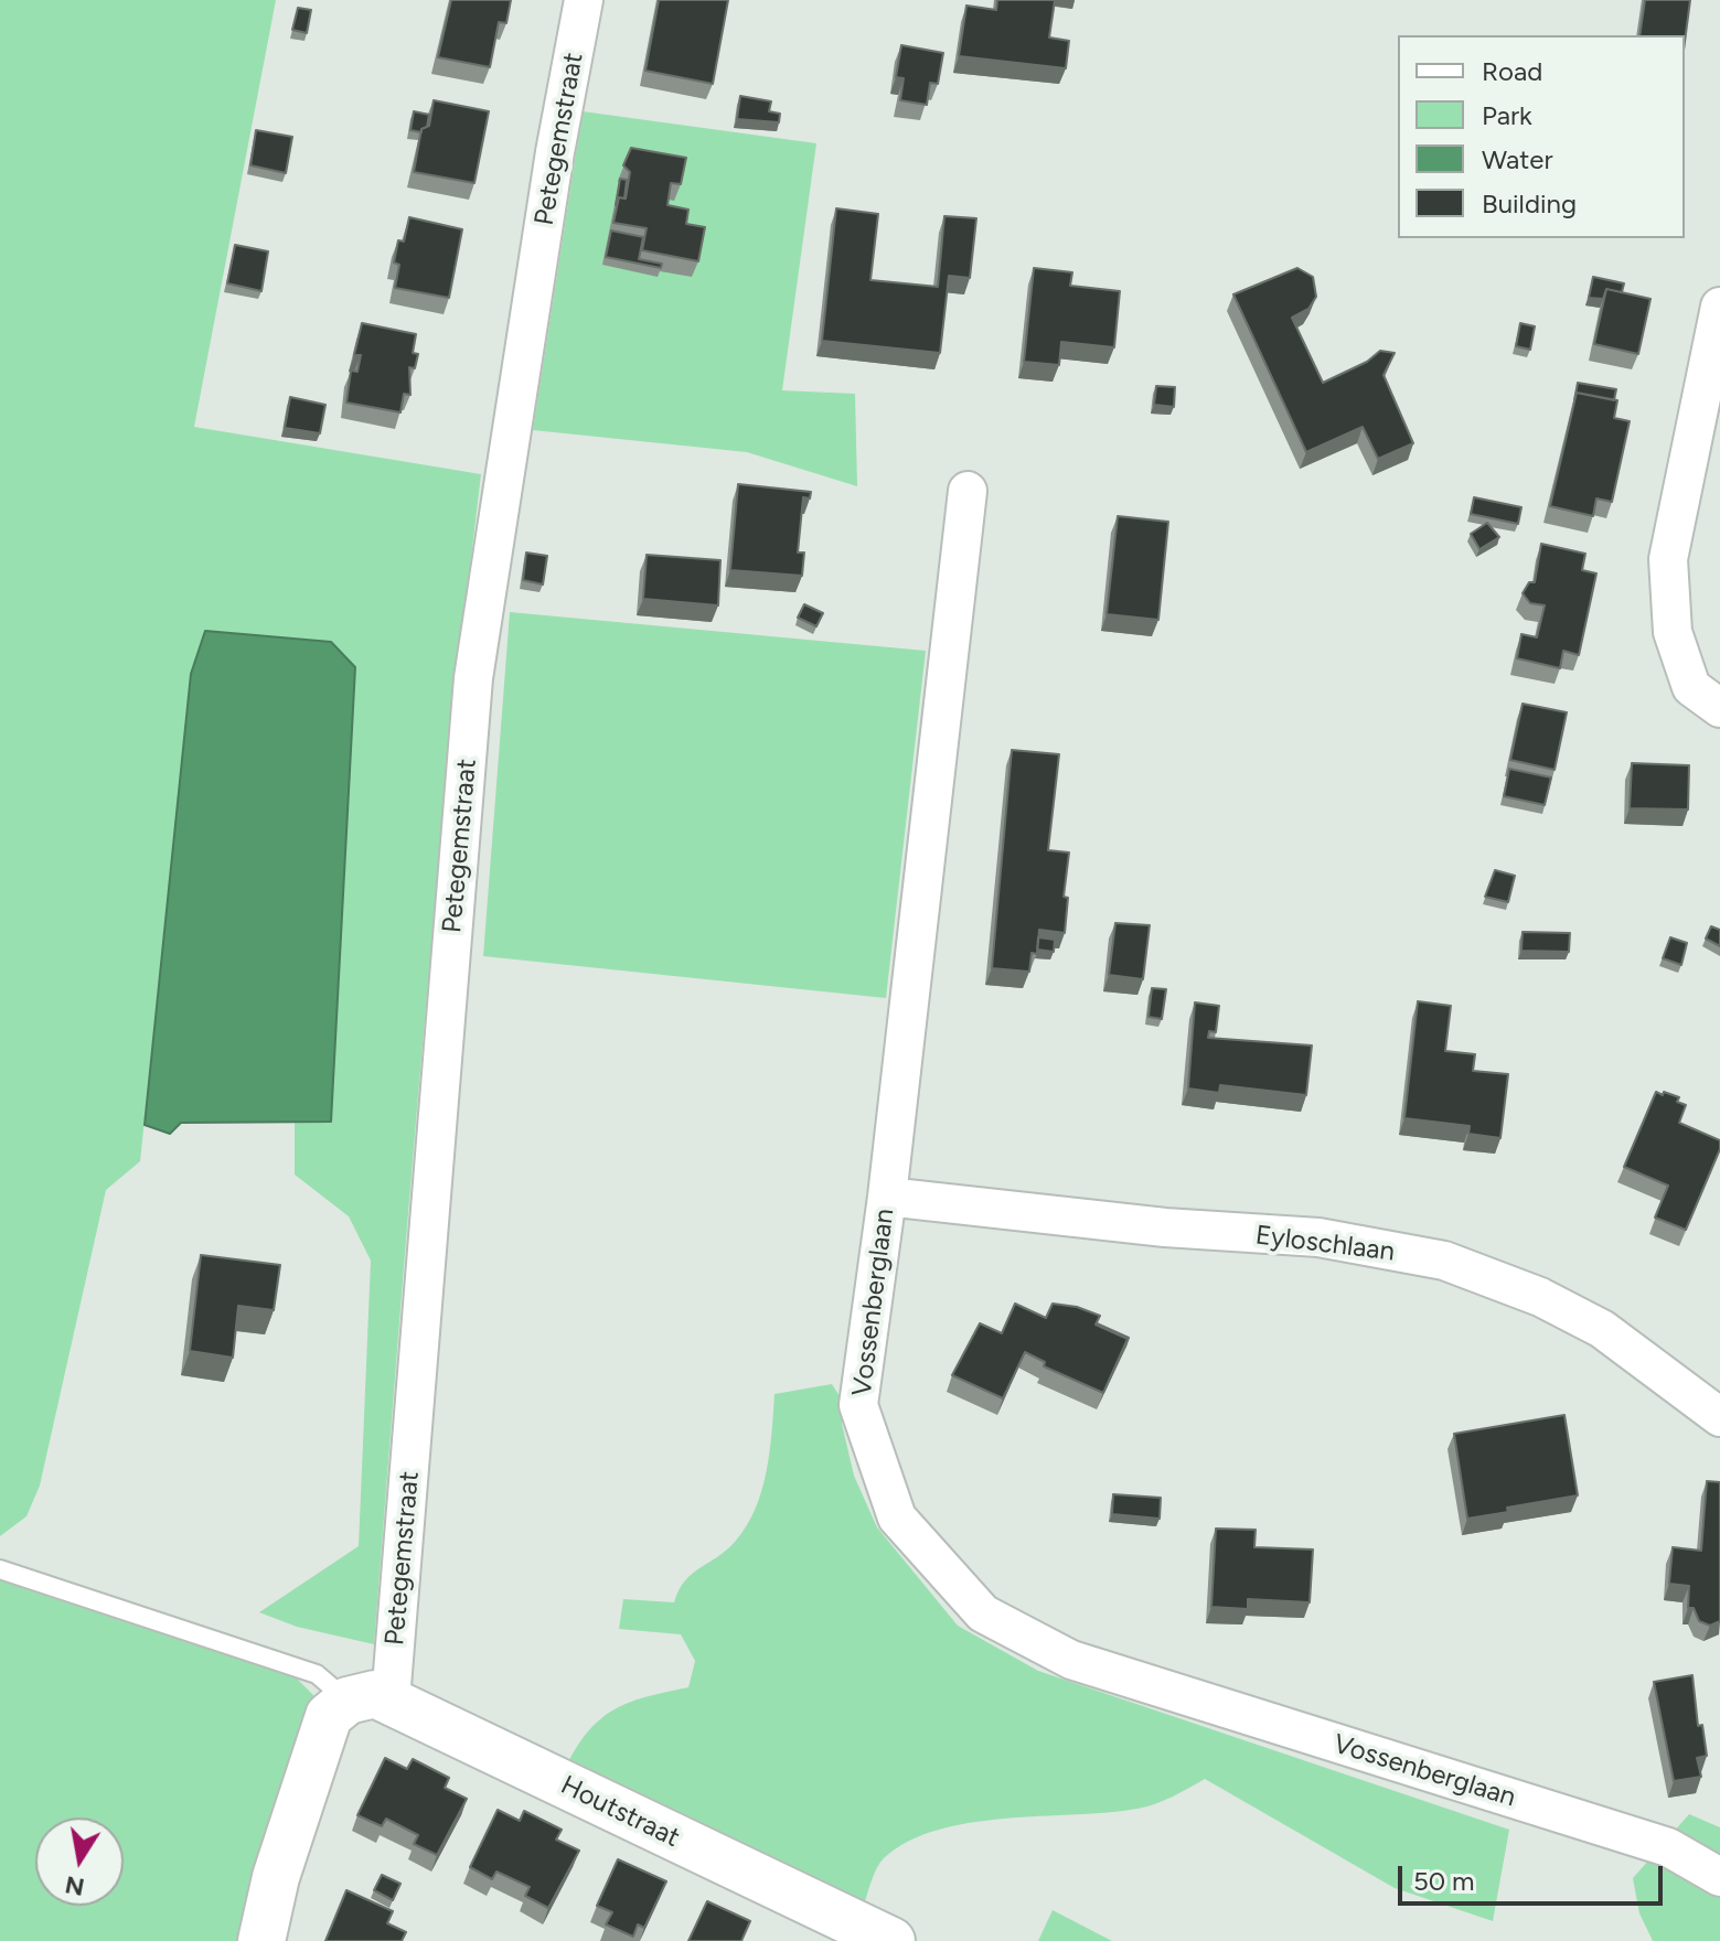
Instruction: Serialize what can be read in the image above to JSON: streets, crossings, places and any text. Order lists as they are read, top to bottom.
{
  "streets": {
    "street": [
      "Petegemstraat",
      "Eyloschlaan",
      "Vossenberglaan",
      "Houtstraat"
    ]
  },
  "crossings": [
    ["Petegemstraat", "Houtstraat"],
    ["Eyloschlaan", "Vossenberglaan"]
  ],
  "legend": [
    "Road",
    "Park",
    "Water",
    "Building"
  ],
  "scale_bar": "50 m",
  "north": "bottom"
}
